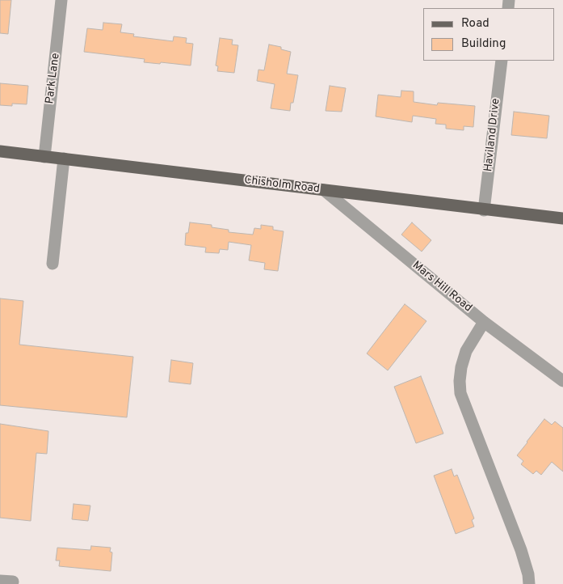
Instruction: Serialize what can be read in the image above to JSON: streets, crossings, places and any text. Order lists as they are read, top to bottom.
{
  "streets": {
    "main road": ["Chisholm Road"],
    "street": ["Park Lane", "Haviland Drive", "Mars Hill Road"]
  },
  "crossings": [
    ["Park Lane", "Chisholm Road"],
    ["Haviland Drive", "Chisholm Road"],
    ["Chisholm Road", "Mars Hill Road"]
  ],
  "legend": ["Road", "Building"]
}
